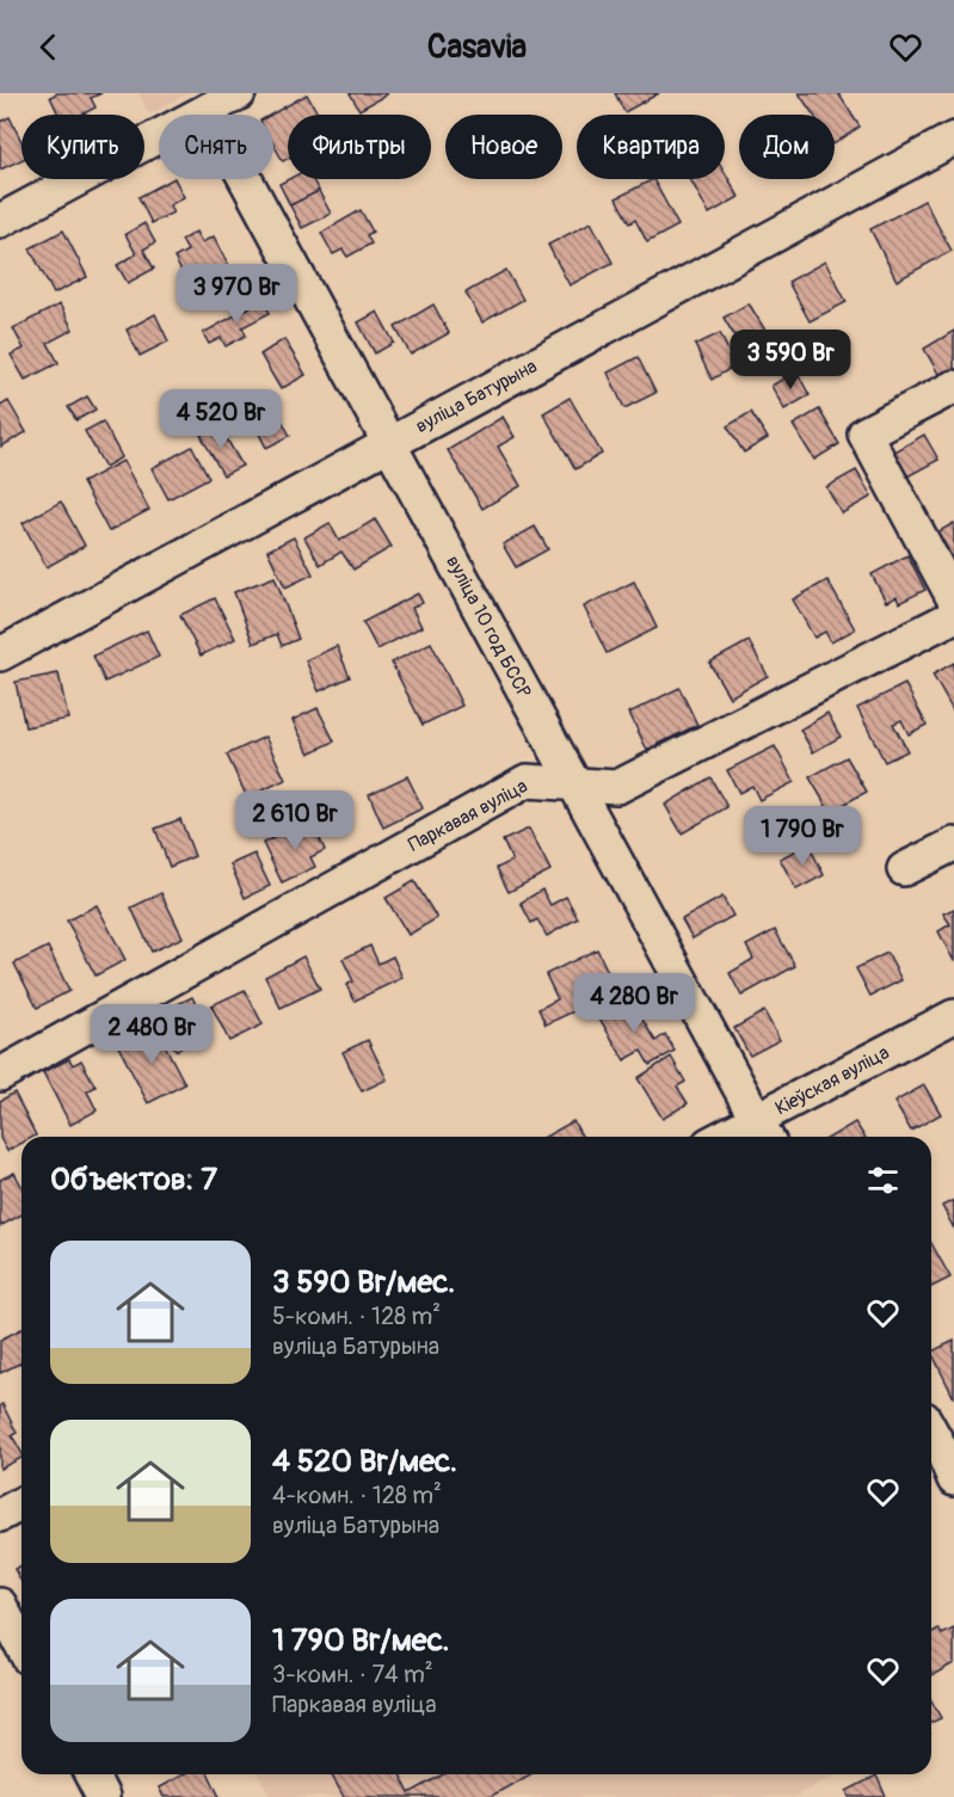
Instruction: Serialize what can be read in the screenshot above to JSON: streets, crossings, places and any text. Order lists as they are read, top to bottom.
{
  "streets": {
    "street": [
      "вуліца Батурына",
      "вуліца 10 год БССР",
      "Паркавая вуліца",
      "Кіеўская вуліца"
    ]
  },
  "crossings": [
    ["вуліца Батурына", "вуліца 10 год БССР"],
    ["вуліца 10 год БССР", "Паркавая вуліца"],
    ["вуліца 10 год БССР", "Кіеўская вуліца"]
  ],
  "page": {
    "header": "Casavia",
    "chip": [
      "Купить",
      "Снять",
      "Фильтры",
      "Новое",
      "Квартира",
      "Дом"
    ],
    "price": [
      "3 970 Br",
      "3 590 Br",
      "4 520 Br",
      "2 610 Br",
      "1 790 Br",
      "4 280 Br",
      "2 480 Br"
    ],
    "heading": "Объектов: 7",
    "list": [
      {
        "name": "3 590 Br/мес.",
        "note": "5-комн. · 128 m² · вуліца Батурына"
      },
      {
        "name": "4 520 Br/мес.",
        "note": "4-комн. · 128 m² · вуліца Батурына"
      },
      {
        "name": "1 790 Br/мес.",
        "note": "3-комн. · 74 m² · Паркавая вуліца"
      }
    ]
  }
}
